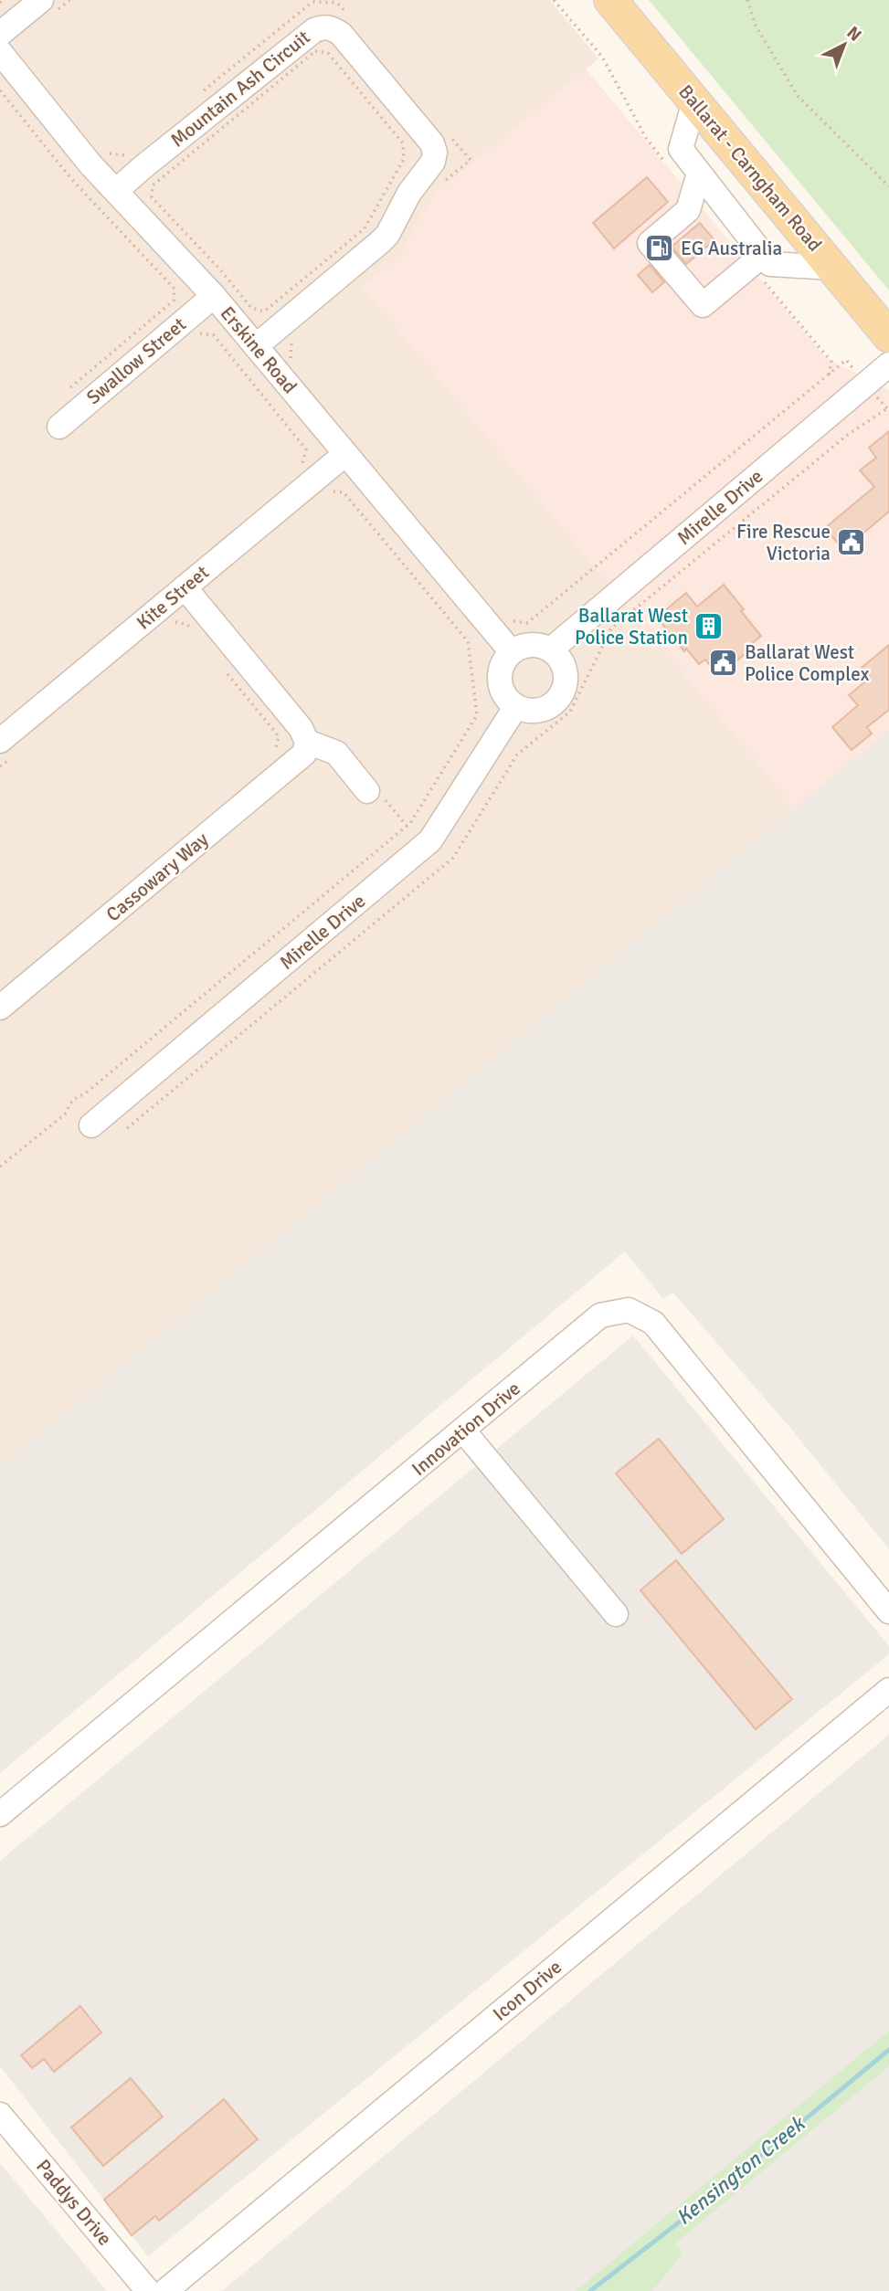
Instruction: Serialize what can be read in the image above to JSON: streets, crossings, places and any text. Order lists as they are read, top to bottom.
{
  "streets": {
    "main road": ["Ballarat - Carngham Road"],
    "street": [
      "Mountain Ash Circuit",
      "Erskine Road",
      "Swallow Street",
      "Mirelle Drive",
      "Kite Street",
      "Cassowary Way",
      "Innovation Drive",
      "Icon Drive",
      "Paddys Drive"
    ]
  },
  "crossings": [
    ["Mountain Ash Circuit", "Erskine Road"],
    ["Erskine Road", "Swallow Street"],
    ["Erskine Road", "Mirelle Drive"],
    ["Erskine Road", "Kite Street"]
  ],
  "water": ["Kensington Creek"],
  "places": {
    "fuel station": ["EG Australia"],
    "public building": ["Fire Rescue Victoria", "Ballarat West Police Complex"],
    "building": ["Ballarat West Police Station"]
  },
  "north": "top right"
}
